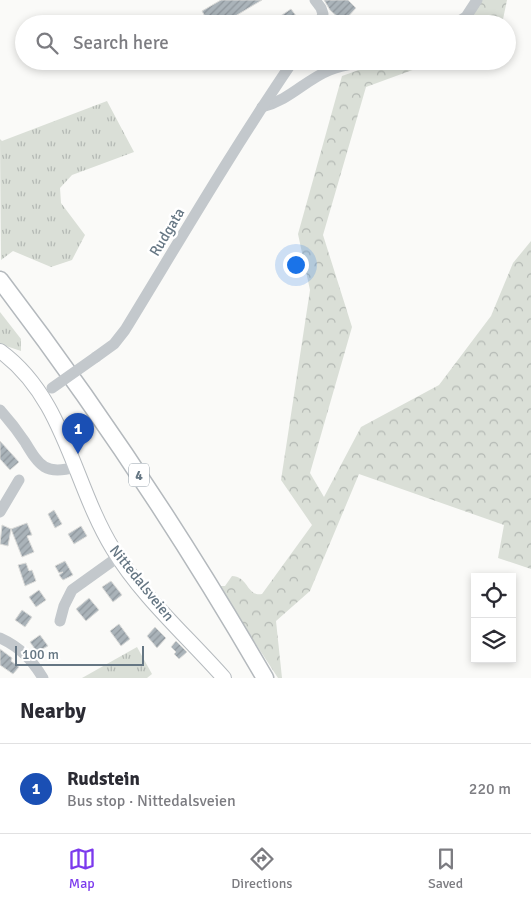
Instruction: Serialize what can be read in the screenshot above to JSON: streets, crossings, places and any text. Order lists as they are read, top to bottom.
{
  "streets": {
    "highway": ["4"],
    "main road": ["Nittedalsveien"],
    "street": ["Rudgata"]
  },
  "crossings": [
    ["Rudgata", "Nittedalsveien"]
  ],
  "scale_bar": "100 m",
  "page": {
    "search": "Search here",
    "pins": "1",
    "scale": "100 m",
    "heading": "Nearby",
    "list": [
      {
        "mark": "1",
        "name": "Rudstein",
        "note": "Bus stop · Nittedalsveien",
        "value": "220 m"
      }
    ],
    "nav": ["Map", "Directions", "Saved"]
  }
}
